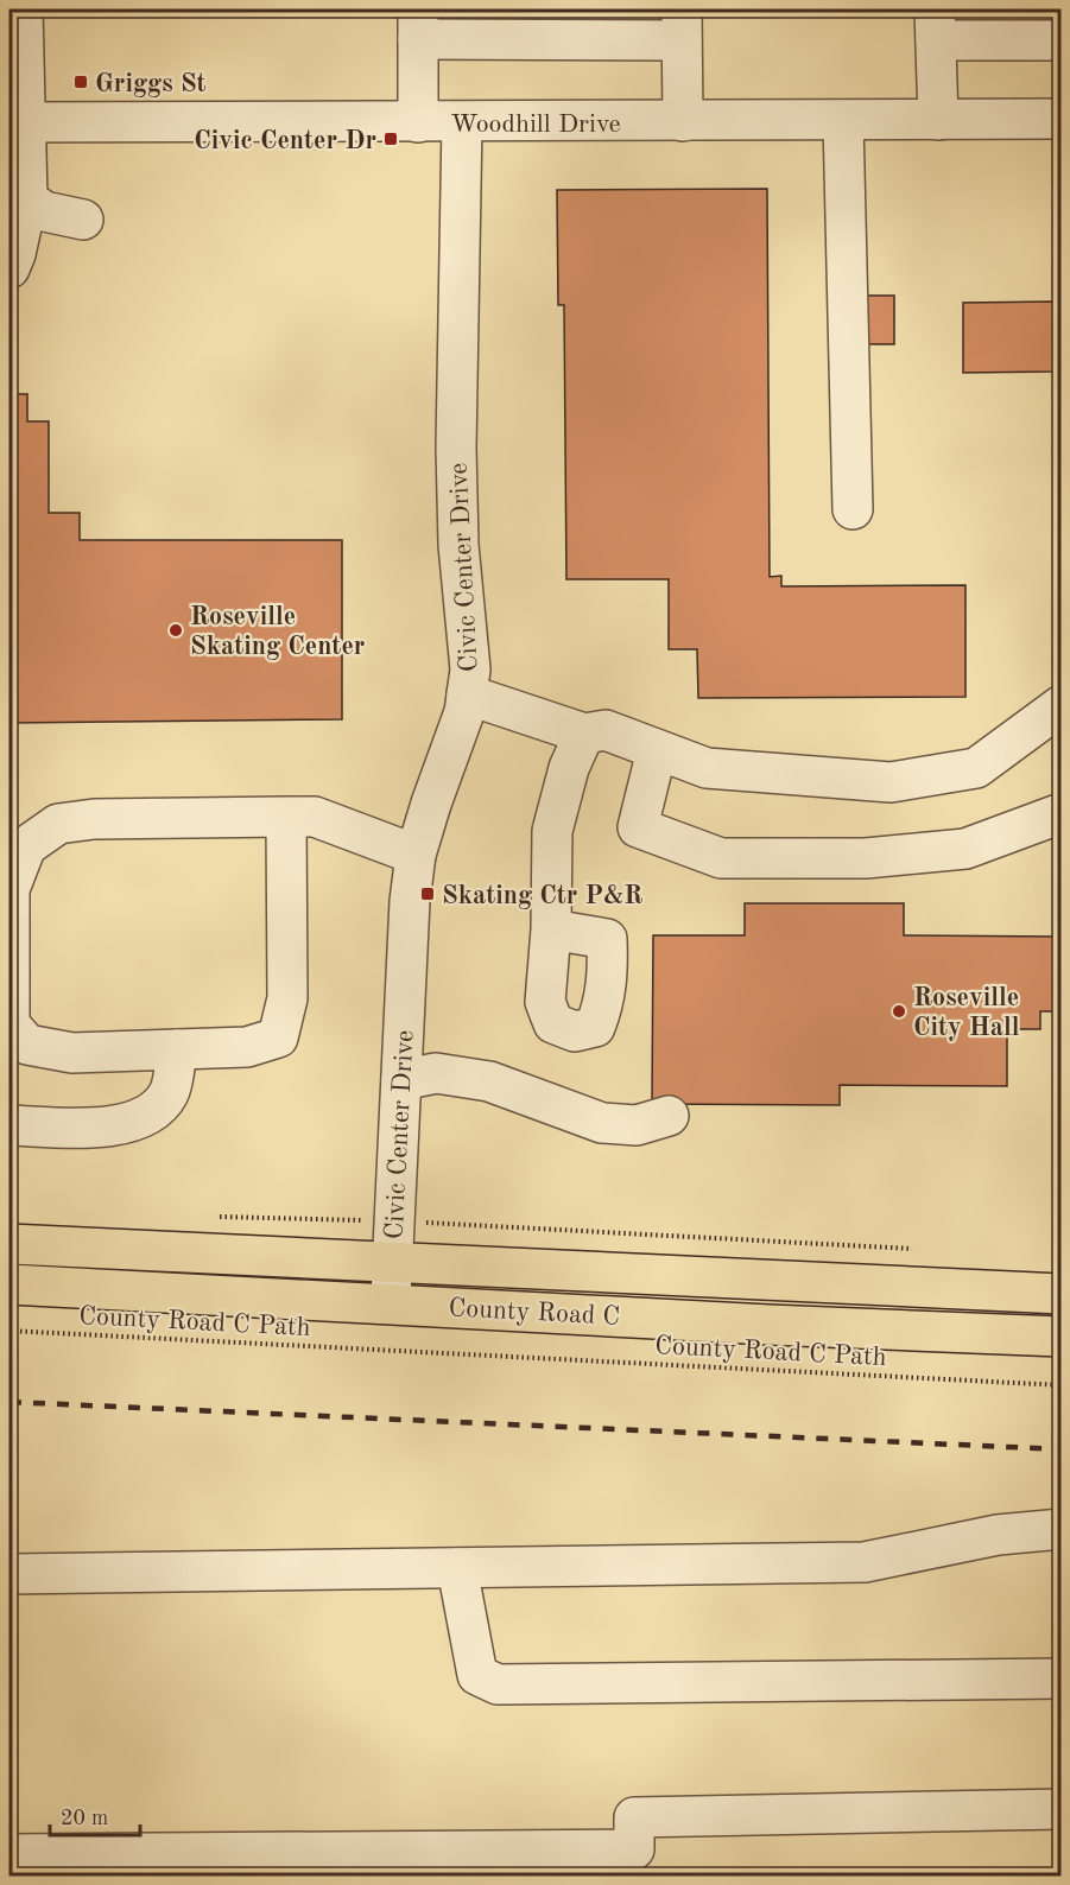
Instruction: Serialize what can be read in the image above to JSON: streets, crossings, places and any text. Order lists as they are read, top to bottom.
{
  "streets": {
    "main road": ["County Road C"],
    "street": ["Woodhill Drive", "Civic Center Drive"],
    "path": ["County Road C Path"]
  },
  "crossings": [
    ["Woodhill Drive", "Civic Center Drive"],
    ["Civic Center Drive", "County Road C"]
  ],
  "places": {
    "transit": ["Griggs St", "Civic Center Dr", "Skating Ctr P&R"],
    "other": ["Roseville Skating Center", "Roseville City Hall"]
  },
  "scale_bar": "20 m"
}
